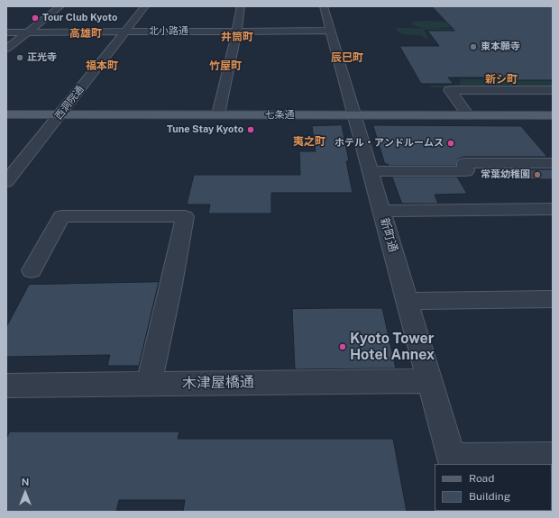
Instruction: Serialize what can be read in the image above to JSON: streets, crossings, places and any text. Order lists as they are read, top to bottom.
{
  "streets": {
    "main road": ["七条通"],
    "street": [
      "北小路通",
      "西洞院通",
      "新町通",
      "木津屋橋通"
    ]
  },
  "crossings": [
    ["北小路通", "西洞院通"],
    ["北小路通", "新町通"],
    ["西洞院通", "七条通"],
    ["七条通", "新町通"],
    ["新町通", "木津屋橋通"]
  ],
  "districts": [
    "高雄町",
    "井筒町",
    "辰巳町",
    "福本町",
    "竹屋町",
    "新シ町",
    "夷之町"
  ],
  "places": [
    "Tour Club Kyoto",
    "東本願寺",
    "正光寺",
    "Tune Stay Kyoto",
    "ホテル・アンドルームス",
    "常葉幼稚園",
    "Kyoto Tower Hotel Annex"
  ],
  "legend": ["Road", "Building"],
  "north": "top"
}
